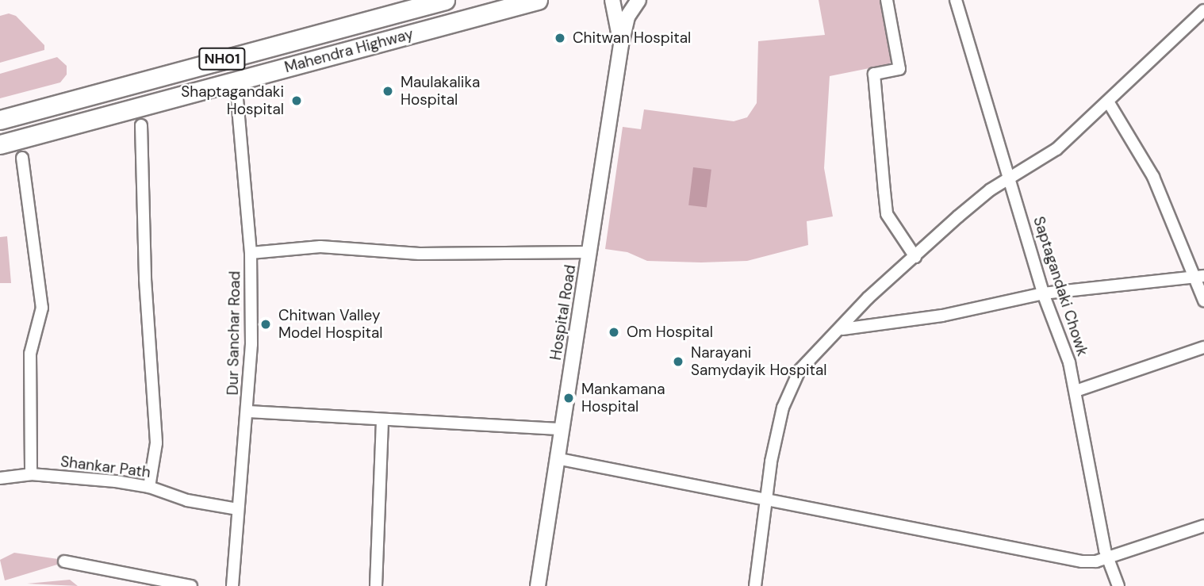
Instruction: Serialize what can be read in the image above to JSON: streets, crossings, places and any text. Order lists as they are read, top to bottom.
{
  "streets": {
    "highway": ["Mahendra Highway", "NH01"],
    "street": [
      "Saptagandaki Chowk",
      "Hospital Road",
      "Dur Sanchar Road",
      "Shankar Path"
    ]
  },
  "crossings": [
    ["Mahendra Highway", "Dur Sanchar Road"],
    ["Dur Sanchar Road", "Shankar Path"]
  ],
  "places": [
    "Chitwan Hospital",
    "Maulakalika Hospital",
    "Shaptagandaki Hospital",
    "Chitwan Valley Model Hospital",
    "Om Hospital",
    "Narayani Samydayik Hospital",
    "Mankamana Hospital"
  ]
}
